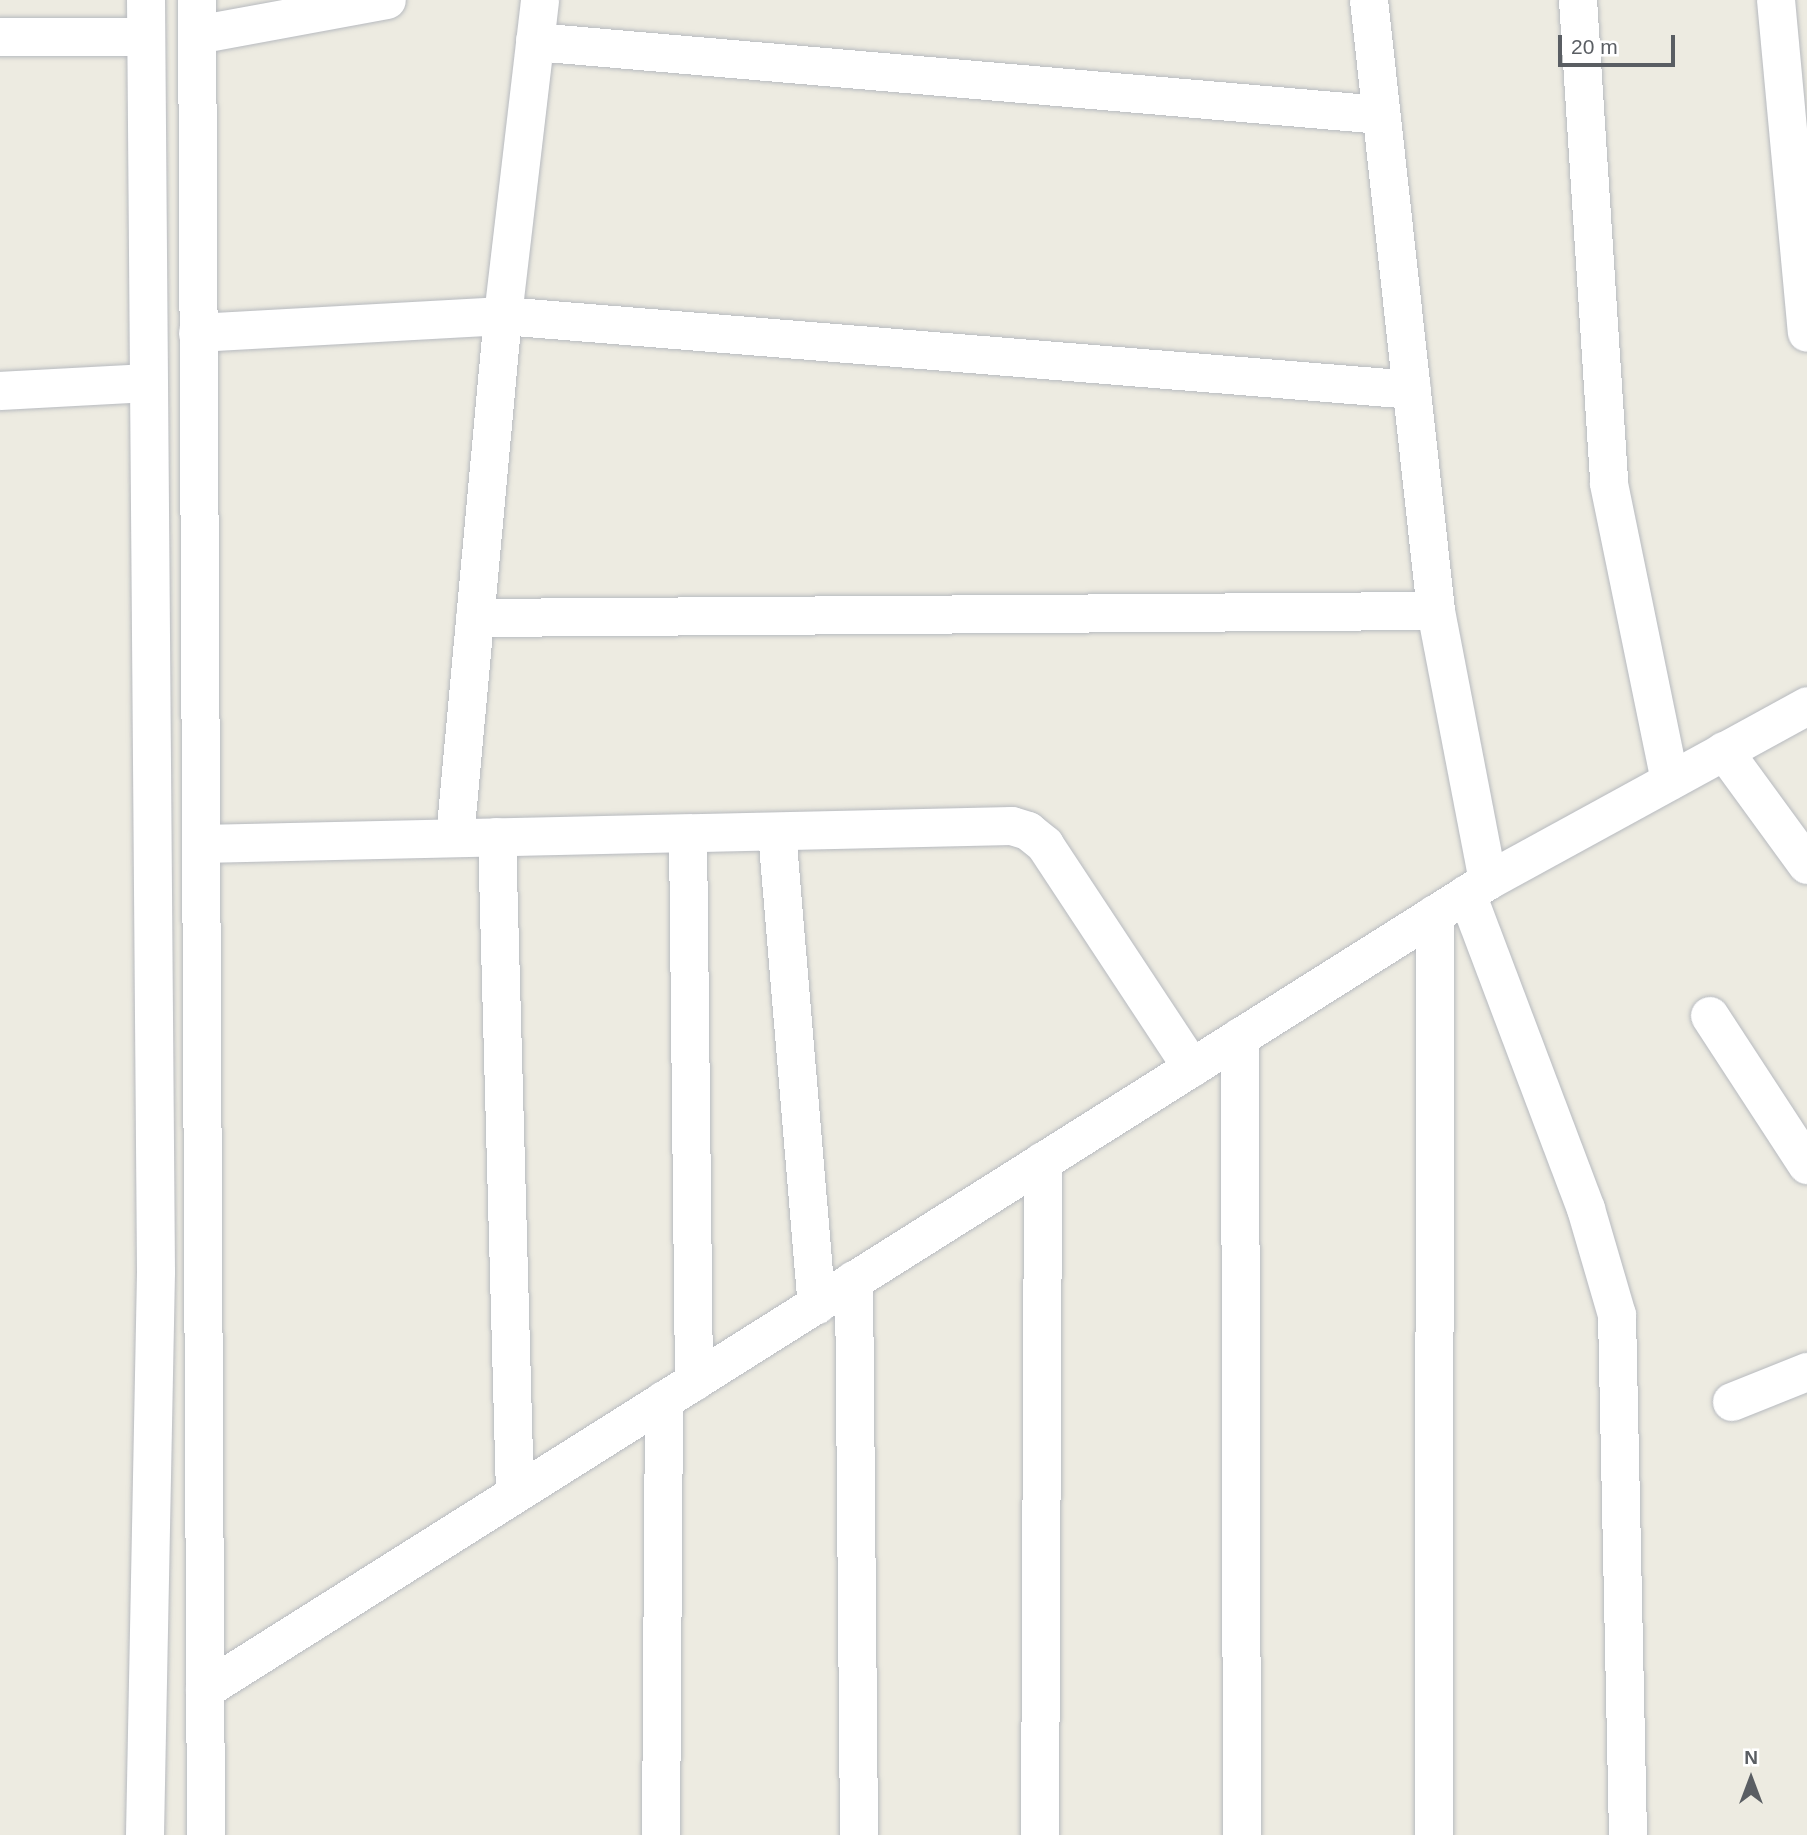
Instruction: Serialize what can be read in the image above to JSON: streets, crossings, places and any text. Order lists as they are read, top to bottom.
{
  "scale_bar": "20 m",
  "north": "top"
}
